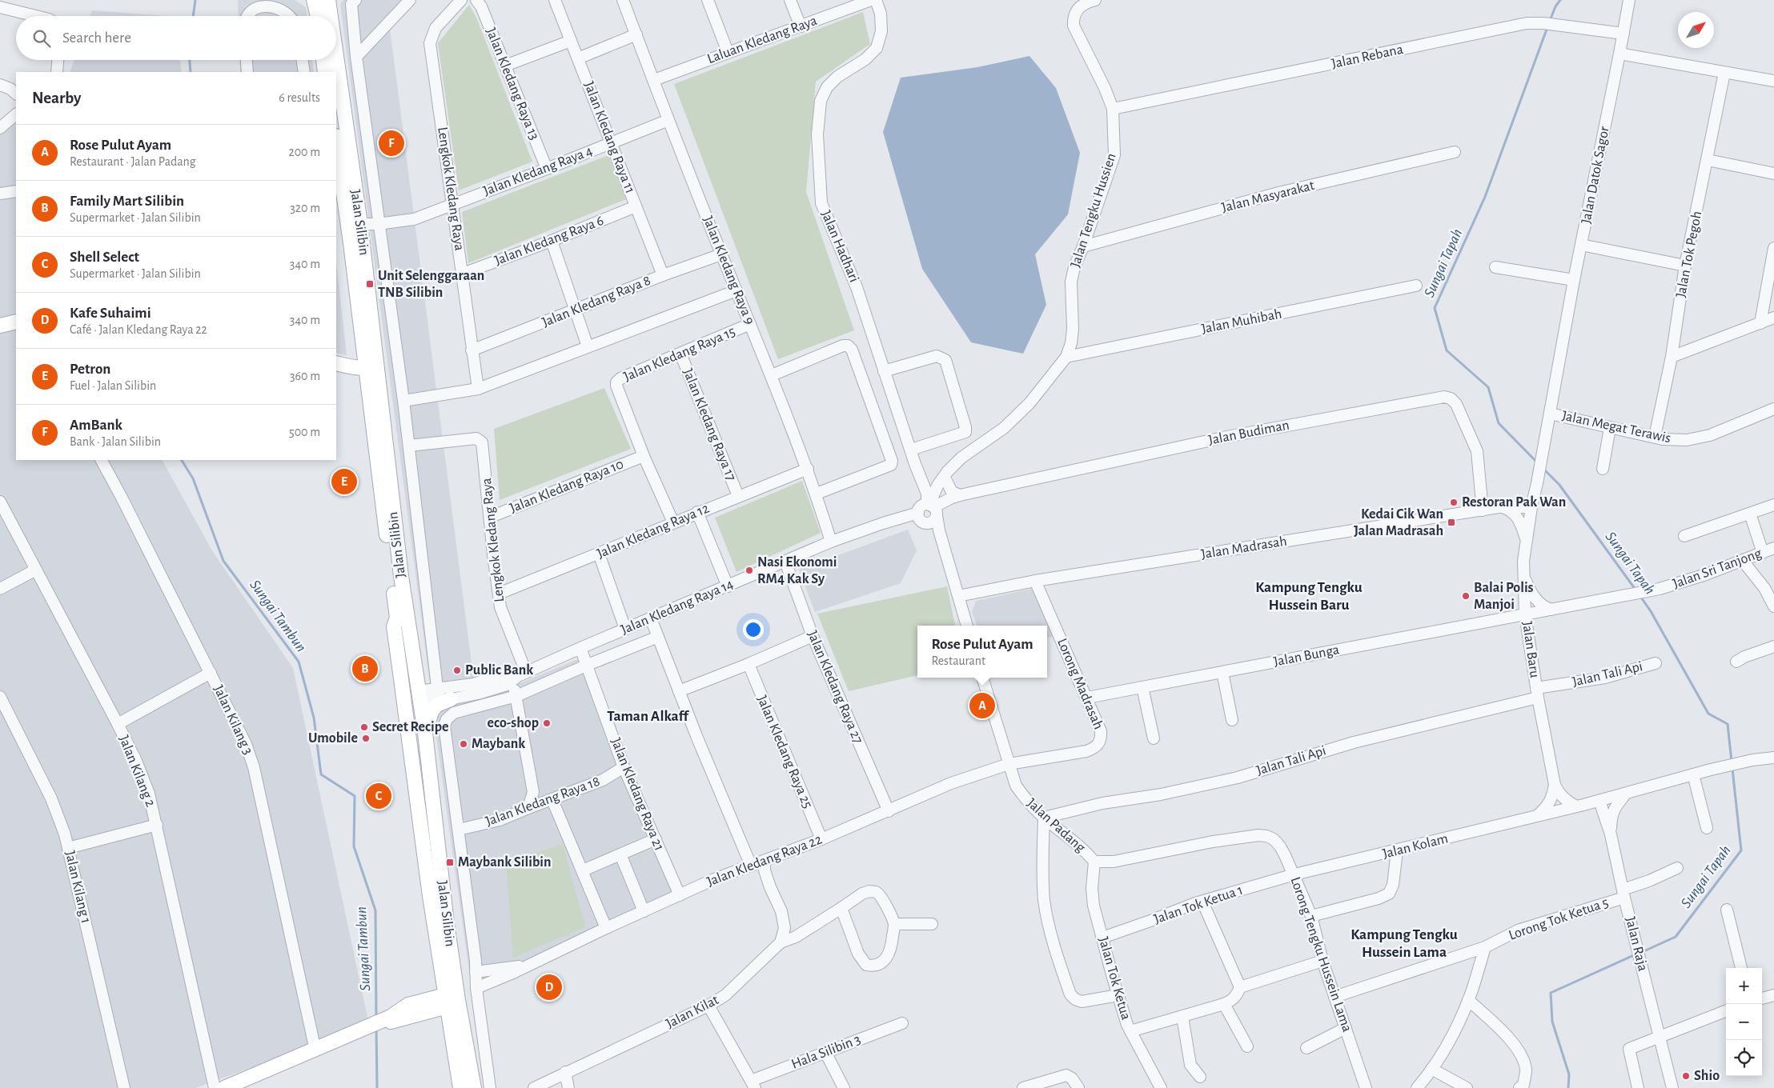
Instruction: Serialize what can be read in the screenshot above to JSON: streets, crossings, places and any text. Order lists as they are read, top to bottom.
{
  "streets": {
    "main road": ["Jalan Silibin"],
    "street": [
      "Laluan Kledang Raya",
      "Jalan Rebana",
      "Jalan Kledang Raya 13",
      "Jalan Kledang Raya 11",
      "Jalan Kledang Raya 4",
      "Jalan Datok Sagor",
      "Lengkok Kledang Raya",
      "Jalan Masyarakat",
      "Jalan Tengku Hussien",
      "Jalan Kledang Raya 6",
      "Jalan Hadhari",
      "Jalan Tok Pegoh",
      "Jalan Kledang Raya 9",
      "Jalan Kledang Raya 8",
      "Jalan Muhibah",
      "Jalan Kledang Raya 15",
      "Jalan Kledang Raya 17",
      "Jalan Megat Terawis",
      "Jalan Budiman",
      "Jalan Kledang Raya 10",
      "Jalan Kledang Raya 12",
      "Jalan Madrasah",
      "Jalan Sri Tanjong",
      "Jalan Kledang Raya 14",
      "Jalan Baru",
      "Jalan Bunga",
      "Jalan Tali Api",
      "Lorong Madrasah",
      "Jalan Kledang Raya 27",
      "Jalan Kilang 3",
      "Jalan Kledang Raya 25",
      "Jalan Kilang 2",
      "Jalan Kledang Raya 21",
      "Jalan Kledang Raya 18",
      "Jalan Padang",
      "Jalan Kolam",
      "Jalan Kledang Raya 22",
      "Jalan Kilang 1",
      "Jalan Tok Ketua 1",
      "Lorong Tok Ketua 5",
      "Jalan Raja",
      "Lorong Tengku Hussein Lama",
      "Jalan Tok Ketua",
      "Jalan Kilat",
      "Hala Silibin 3"
    ]
  },
  "crossings": [
    ["Laluan Kledang Raya", "Jalan Kledang Raya 9"],
    ["Jalan Rebana", "Jalan Datok Sagor"],
    ["Jalan Rebana", "Jalan Tengku Hussien"],
    ["Jalan Kledang Raya 13", "Jalan Kledang Raya 4"],
    ["Jalan Kledang Raya 11", "Jalan Kledang Raya 4"],
    ["Jalan Kledang Raya 11", "Jalan Kledang Raya 6"],
    ["Jalan Kledang Raya 11", "Jalan Kledang Raya 8"],
    ["Jalan Kledang Raya 4", "Lengkok Kledang Raya"],
    ["Jalan Kledang Raya 4", "Jalan Silibin"],
    ["Jalan Kledang Raya 4", "Jalan Kledang Raya 9"],
    ["Jalan Datok Sagor", "Jalan Megat Terawis"],
    ["Jalan Datok Sagor", "Jalan Baru"],
    ["Lengkok Kledang Raya", "Jalan Silibin"],
    ["Lengkok Kledang Raya", "Jalan Kledang Raya 6"],
    ["Lengkok Kledang Raya", "Jalan Kledang Raya 8"],
    ["Lengkok Kledang Raya", "Jalan Kledang Raya 10"],
    ["Lengkok Kledang Raya", "Jalan Kledang Raya 12"],
    ["Lengkok Kledang Raya", "Jalan Kledang Raya 14"],
    ["Jalan Masyarakat", "Jalan Tengku Hussien"],
    ["Jalan Tengku Hussien", "Jalan Muhibah"],
    ["Jalan Silibin", "Jalan Kledang Raya 14"],
    ["Jalan Hadhari", "Jalan Budiman"],
    ["Jalan Hadhari", "Jalan Kledang Raya 14"],
    ["Jalan Tok Pegoh", "Jalan Megat Terawis"],
    ["Jalan Kledang Raya 9", "Jalan Kledang Raya 8"],
    ["Jalan Kledang Raya 9", "Jalan Kledang Raya 15"],
    ["Jalan Kledang Raya 9", "Jalan Kledang Raya 12"],
    ["Jalan Kledang Raya 9", "Jalan Kledang Raya 14"],
    ["Jalan Kledang Raya 15", "Jalan Kledang Raya 17"],
    ["Jalan Kledang Raya 15", "Jalan Kledang Raya 10"],
    ["Jalan Kledang Raya 15", "Jalan Kledang Raya 12"],
    ["Jalan Kledang Raya 17", "Jalan Kledang Raya 12"],
    ["Jalan Budiman", "Jalan Madrasah"],
    ["Jalan Budiman", "Jalan Kledang Raya 14"],
    ["Jalan Madrasah", "Jalan Baru"],
    ["Jalan Madrasah", "Lorong Madrasah"],
    ["Jalan Sri Tanjong", "Jalan Bunga"],
    ["Jalan Kledang Raya 14", "Jalan Kledang Raya 27"],
    ["Jalan Kledang Raya 14", "Jalan Kledang Raya 21"],
    ["Jalan Baru", "Jalan Bunga"],
    ["Jalan Baru", "Jalan Tali Api"],
    ["Jalan Baru", "Jalan Kolam"],
    ["Jalan Baru", "Jalan Raja"],
    ["Jalan Bunga", "Lorong Madrasah"],
    ["Jalan Tali Api", "Jalan Padang"],
    ["Lorong Madrasah", "Jalan Padang"],
    ["Lorong Madrasah", "Jalan Kledang Raya 22"],
    ["Jalan Kledang Raya 27", "Jalan Kledang Raya 22"],
    ["Jalan Kledang Raya 25", "Jalan Kledang Raya 22"],
    ["Jalan Kledang Raya 21", "Jalan Kledang Raya 18"],
    ["Jalan Kledang Raya 21", "Jalan Kledang Raya 22"],
    ["Jalan Padang", "Jalan Kledang Raya 22"],
    ["Jalan Padang", "Lorong Tengku Hussein Lama"],
    ["Jalan Padang", "Jalan Tok Ketua"],
    ["Jalan Kolam", "Jalan Tok Ketua 1"],
    ["Jalan Kolam", "Jalan Raja"],
    ["Jalan Kolam", "Lorong Tengku Hussein Lama"],
    ["Jalan Tok Ketua 1", "Lorong Tengku Hussein Lama"],
    ["Jalan Tok Ketua 1", "Jalan Tok Ketua"],
    ["Lorong Tok Ketua 5", "Jalan Raja"],
    ["Lorong Tok Ketua 5", "Lorong Tengku Hussein Lama"],
    ["Lorong Tengku Hussein Lama", "Jalan Tok Ketua"]
  ],
  "districts": ["Kampung Tengku Hussein Baru", "Taman Alkaff", "Kampung Tengku Hussein Lama"],
  "water": ["Sungai Tapah", "Sungai Tambun"],
  "places": {
    "transit": ["Unit Selenggaraan TNB Silibin", "Kedai Cik Wan Jalan Madrasah", "Maybank Silibin"],
    "other": [
      "Restoran Pak Wan",
      "Nasi Ekonomi RM4 Kak Sy",
      "Balai Polis Manjoi",
      "Public Bank",
      "eco-shop",
      "Secret Recipe",
      "Umobile",
      "Maybank",
      "Shio"
    ]
  },
  "north": "top right",
  "page": {
    "search": "Search here",
    "heading": ["Nearby", "6 results"],
    "list": [
      {
        "mark": "A",
        "name": "Rose Pulut Ayam",
        "note": "Restaurant · Jalan Padang",
        "value": "200 m"
      },
      {
        "mark": "B",
        "name": "Family Mart Silibin",
        "note": "Supermarket · Jalan Silibin",
        "value": "320 m"
      },
      {
        "mark": "C",
        "name": "Shell Select",
        "note": "Supermarket · Jalan Silibin",
        "value": "340 m"
      },
      {
        "mark": "D",
        "name": "Kafe Suhaimi",
        "note": "Café · Jalan Kledang Raya 22",
        "value": "340 m"
      },
      {
        "mark": "E",
        "name": "Petron",
        "note": "Fuel · Jalan Silibin",
        "value": "360 m"
      },
      {
        "mark": "F",
        "name": "AmBank",
        "note": "Bank · Jalan Silibin",
        "value": "500 m"
      }
    ],
    "pins": [
      "F",
      "E",
      "B",
      "A",
      "C",
      "D"
    ],
    "popup": ["Rose Pulut Ayam", "Restaurant"],
    "map_buttons": ["+", "−"]
  }
}
